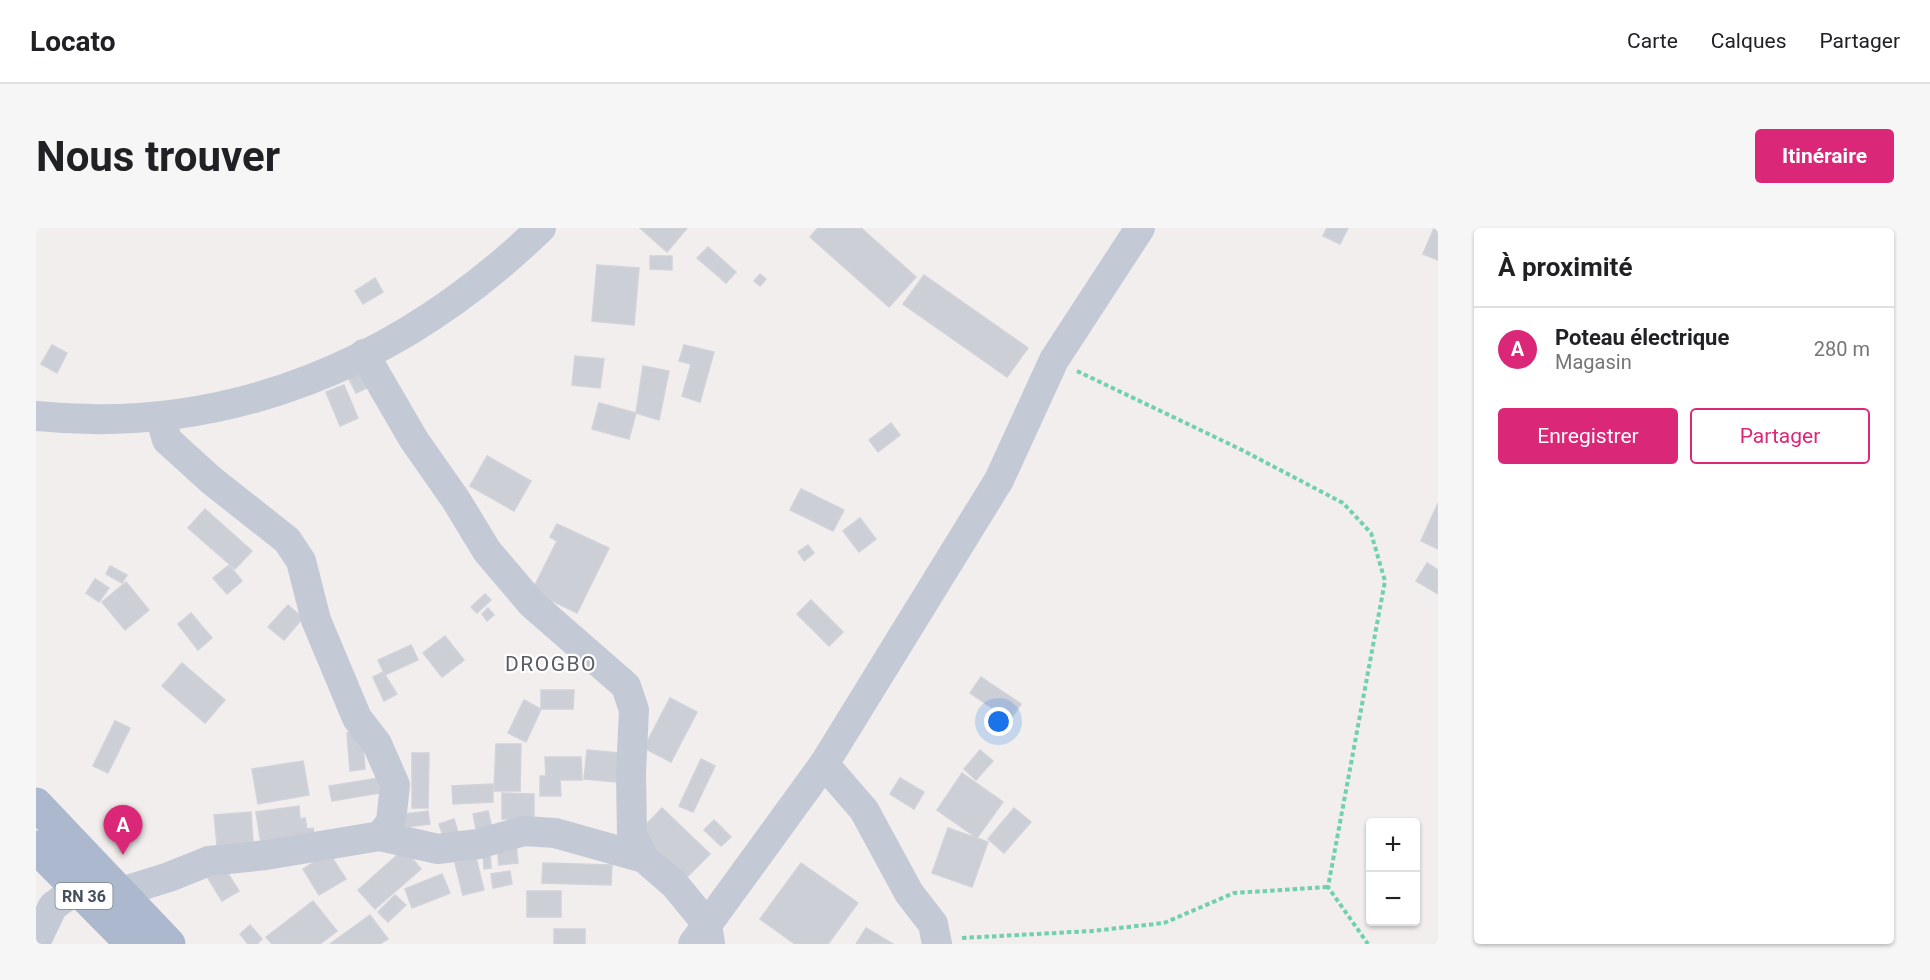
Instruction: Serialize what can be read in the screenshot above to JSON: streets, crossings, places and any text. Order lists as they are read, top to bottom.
{
  "streets": {
    "main road": ["RN 36"]
  },
  "districts": ["DROGBO"],
  "page": {
    "header": "Locato",
    "nav": ["Carte", "Calques", "Partager"],
    "buttons": [
      "Itinéraire",
      ["Enregistrer", "Partager"]
    ],
    "title": "Nous trouver",
    "heading": "À proximité",
    "list": [
      {
        "mark": "A",
        "name": "Poteau électrique",
        "note": "Magasin",
        "value": "280 m"
      }
    ],
    "pins": "A",
    "map_buttons": ["+", "−"]
  }
}
